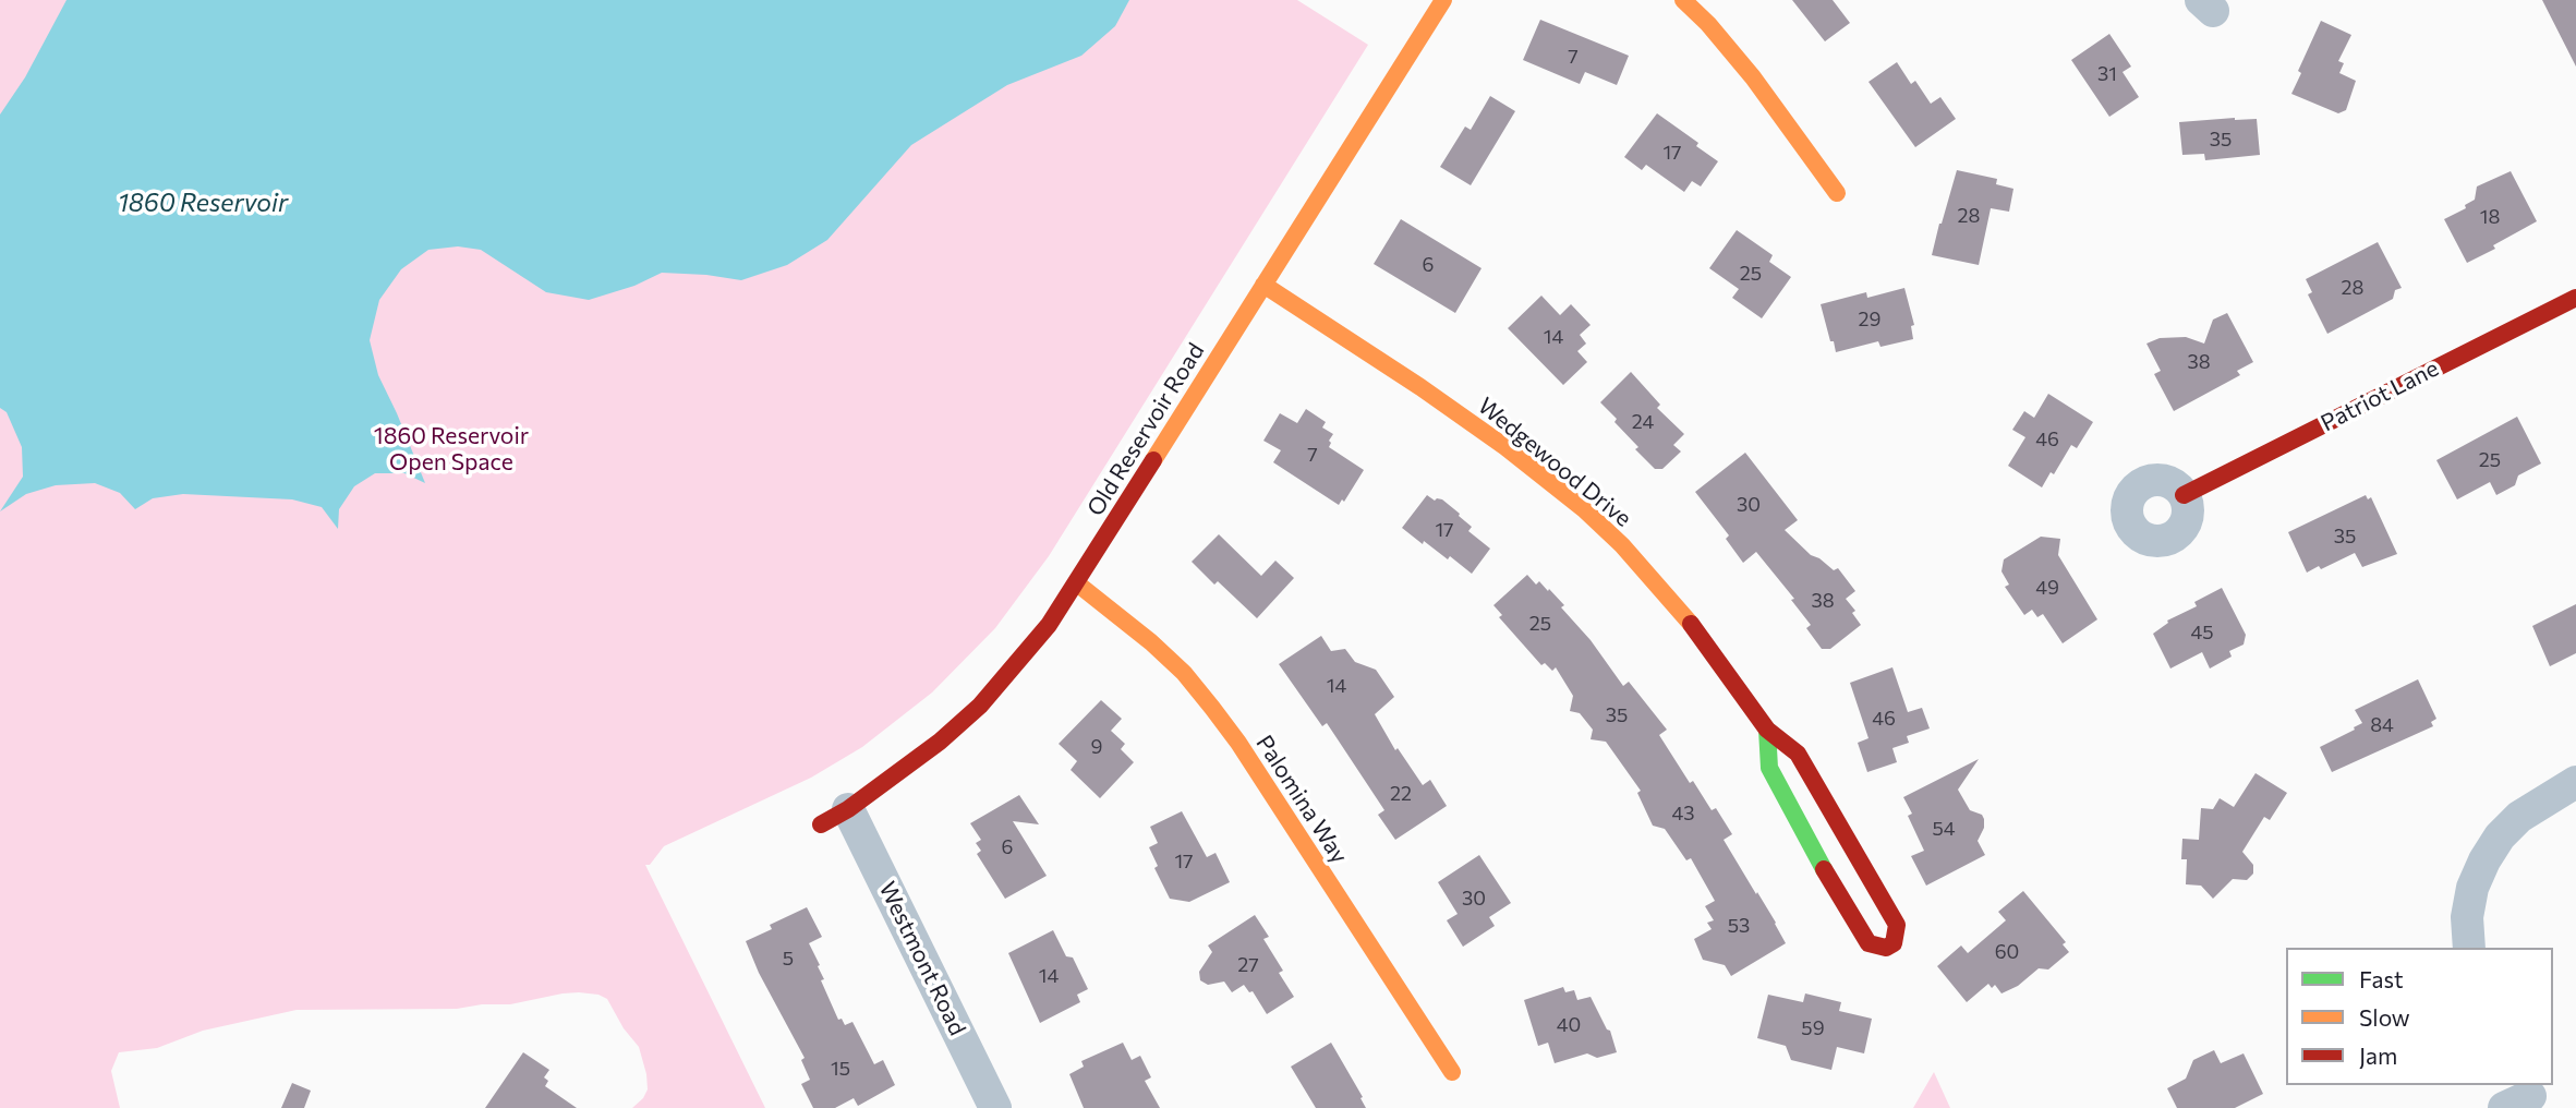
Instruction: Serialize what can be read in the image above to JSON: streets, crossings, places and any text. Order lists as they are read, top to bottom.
{
  "streets": {
    "street": [
      "Patriot Lane",
      "Old Reservoir Road",
      "Wedgewood Drive",
      "Palomina Way",
      "Westmont Road"
    ]
  },
  "crossings": [
    ["Old Reservoir Road", "Wedgewood Drive"],
    ["Old Reservoir Road", "Palomina Way"],
    ["Old Reservoir Road", "Westmont Road"]
  ],
  "water": ["1860 Reservoir"],
  "parks": ["1860 Reservoir Open Space"],
  "house_numbers": [
    "7",
    "31",
    "35",
    "17",
    "28",
    "18",
    "6",
    "25",
    "28",
    "29",
    "14",
    "38",
    "24",
    "46",
    "7",
    "25",
    "30",
    "17",
    "35",
    "49",
    "38",
    "25",
    "45",
    "14",
    "35",
    "46",
    "84",
    "9",
    "22",
    "43",
    "54",
    "6",
    "17",
    "30",
    "53",
    "60",
    "5",
    "27",
    "14",
    "40",
    "59",
    "15"
  ],
  "legend": ["Fast", "Slow", "Jam"]
}
